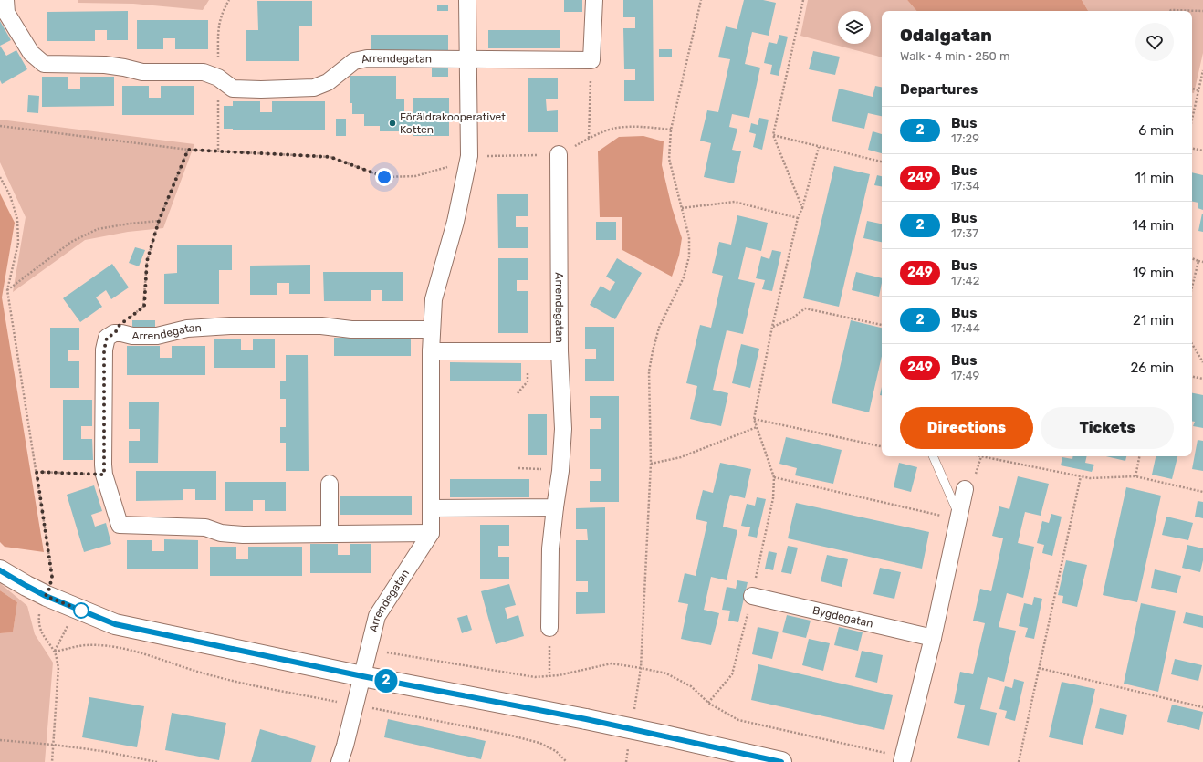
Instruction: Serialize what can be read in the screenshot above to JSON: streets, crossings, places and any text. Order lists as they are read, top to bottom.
{
  "streets": {
    "street": ["Arrendegatan", "Bygdegatan"]
  },
  "places": ["Föräldrakooperativet Kotten"],
  "lines": ["bus line 2"],
  "page": {
    "on_map": "2",
    "heading": [
      ["Odalgatan", "Walk · 4 min · 250 m"],
      "Departures"
    ],
    "list": [
      {
        "mark": "2",
        "name": "Bus",
        "note": "17:29",
        "value": "6 min"
      },
      {
        "mark": "249",
        "name": "Bus",
        "note": "17:34",
        "value": "11 min"
      },
      {
        "mark": "2",
        "name": "Bus",
        "note": "17:37",
        "value": "14 min"
      },
      {
        "mark": "249",
        "name": "Bus",
        "note": "17:42",
        "value": "19 min"
      },
      {
        "mark": "2",
        "name": "Bus",
        "note": "17:44",
        "value": "21 min"
      },
      {
        "mark": "249",
        "name": "Bus",
        "note": "17:49",
        "value": "26 min"
      }
    ],
    "buttons": ["Directions", "Tickets"]
  }
}
